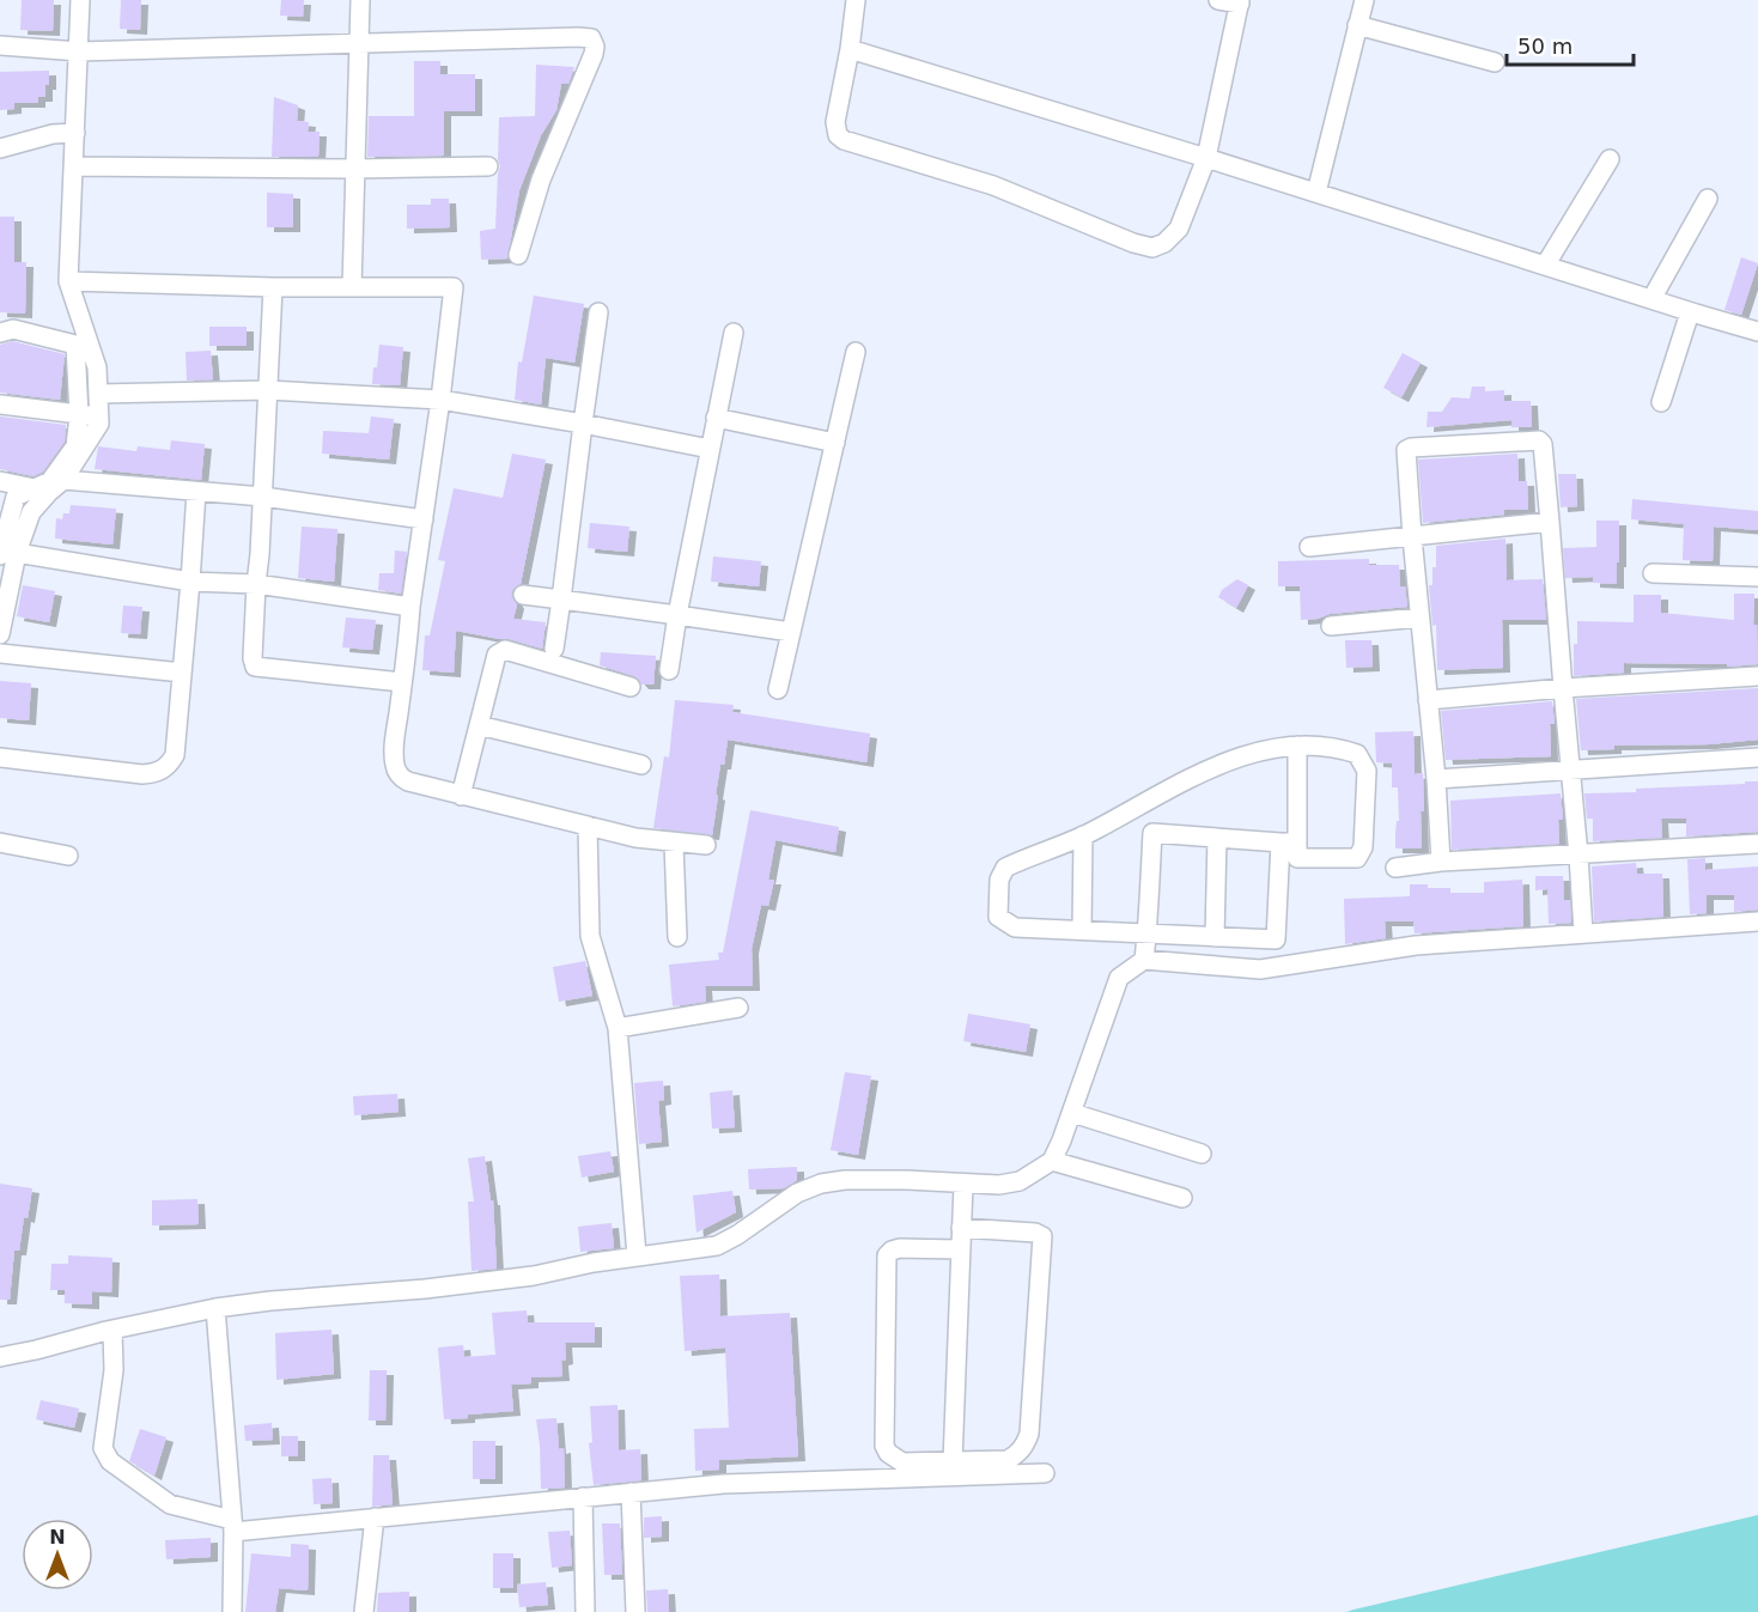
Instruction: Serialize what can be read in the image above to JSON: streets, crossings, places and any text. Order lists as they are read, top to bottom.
{
  "scale_bar": "50 m",
  "north": "top"
}
